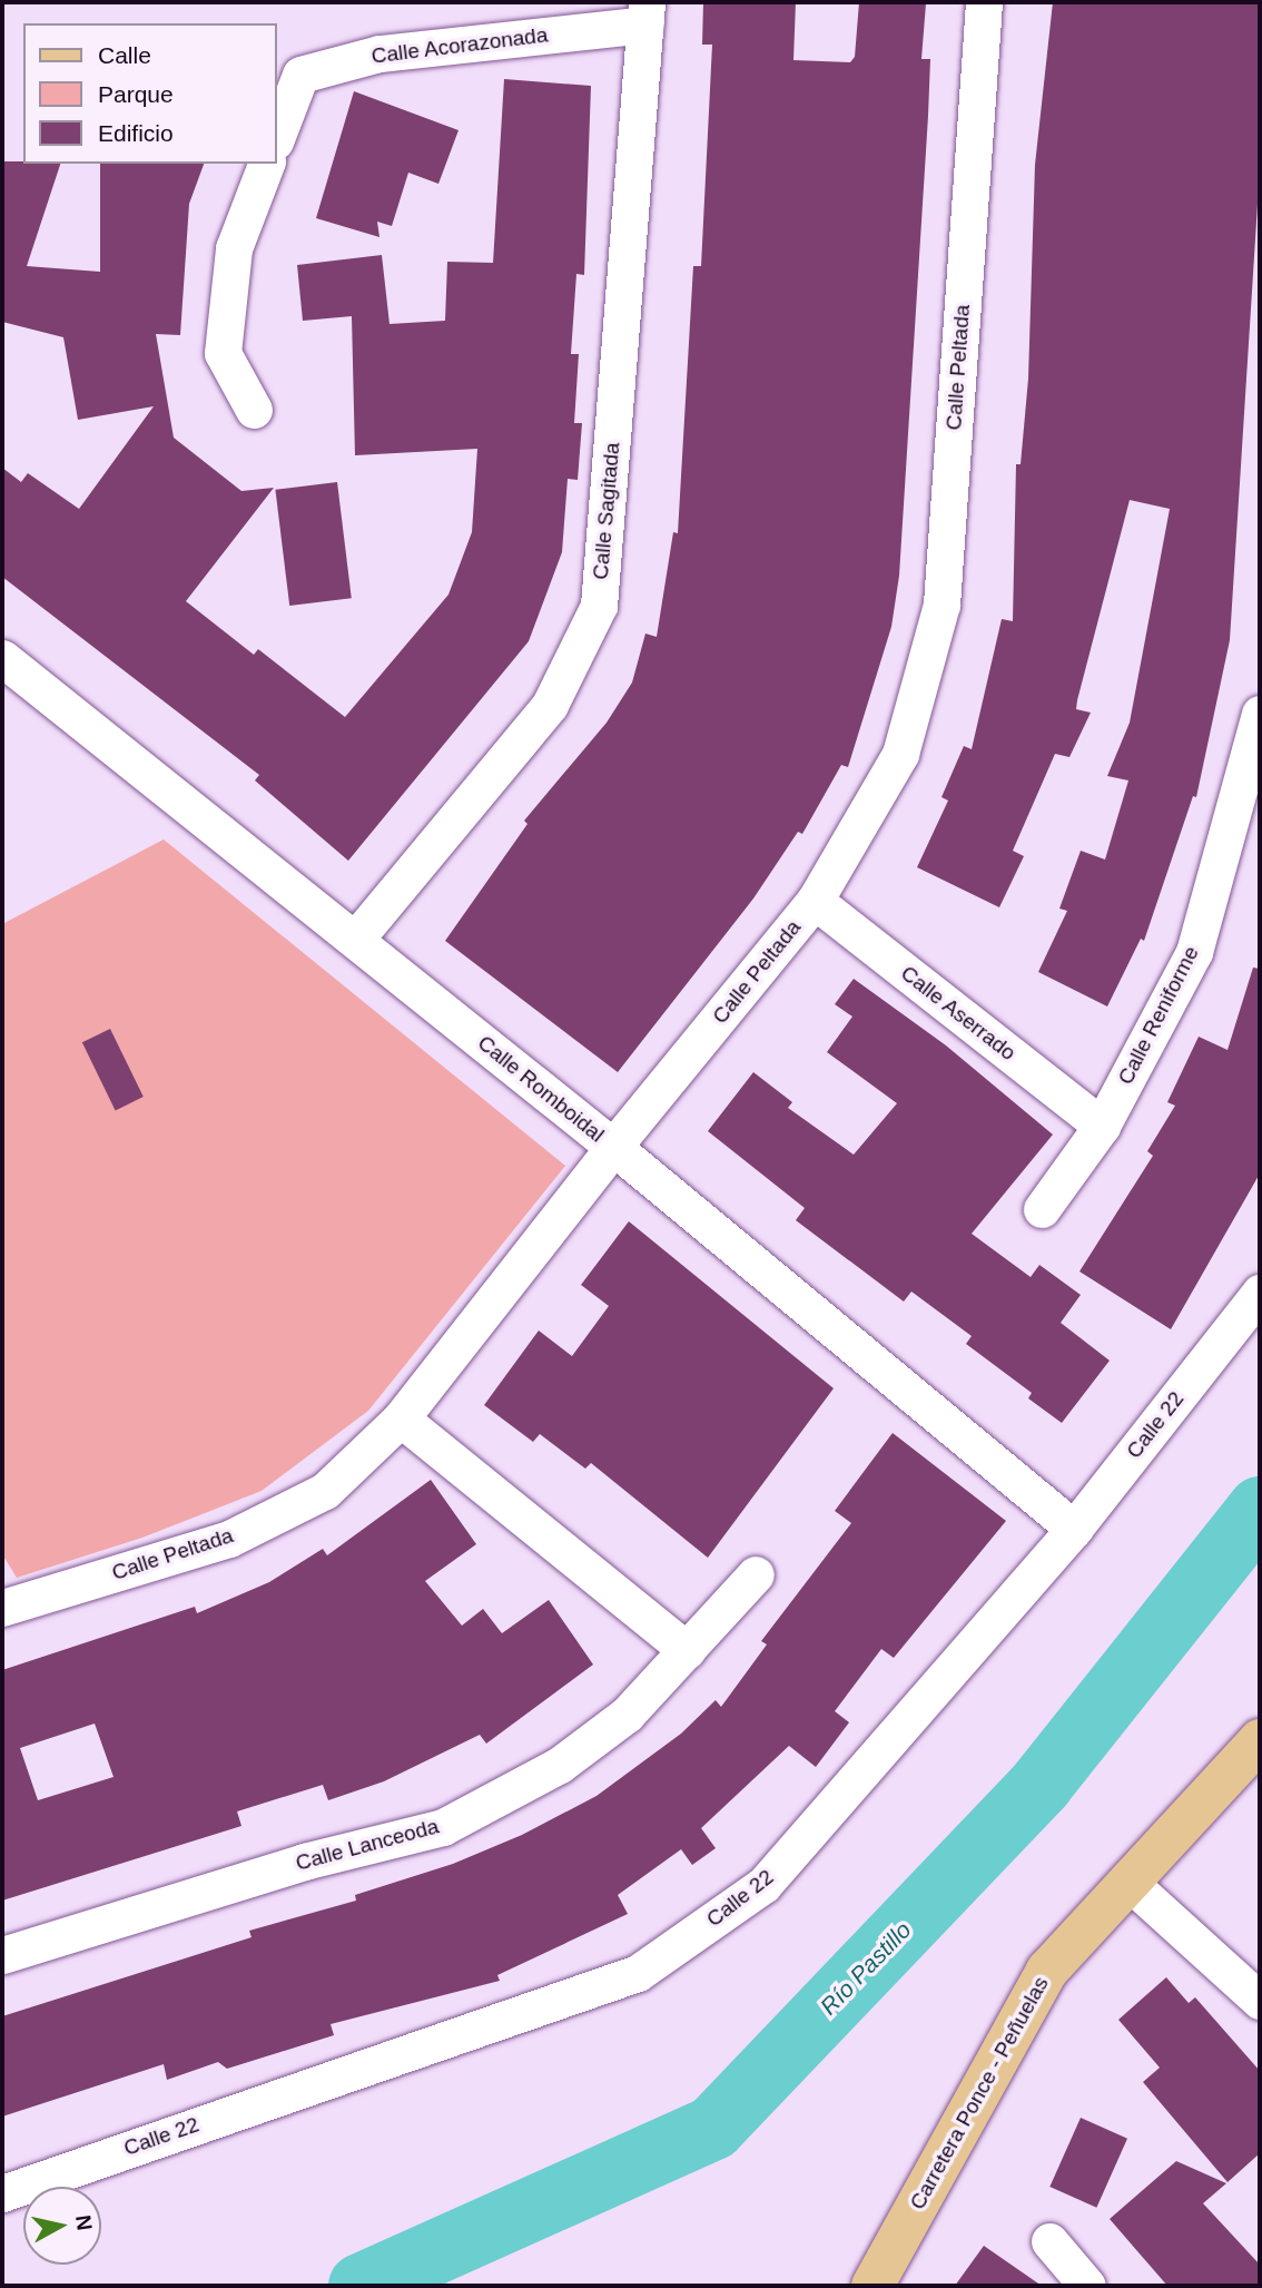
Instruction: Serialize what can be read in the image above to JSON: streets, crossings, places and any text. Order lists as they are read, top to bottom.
{
  "streets": {
    "main road": ["Carretera Ponce - Peñuelas"],
    "street": [
      "Calle Acorazonada",
      "Calle Peltada",
      "Calle Sagitada",
      "Calle Aserrado",
      "Calle Reniforme",
      "Calle Romboidal",
      "Calle 22",
      "Calle Lanceoda"
    ]
  },
  "crossings": [
    ["Calle Acorazonada", "Calle Sagitada"],
    ["Calle Peltada", "Calle Aserrado"],
    ["Calle Peltada", "Calle Romboidal"],
    ["Calle Sagitada", "Calle Romboidal"],
    ["Calle Aserrado", "Calle Reniforme"],
    ["Calle Romboidal", "Calle 22"]
  ],
  "water": ["Río Pastillo"],
  "legend": ["Calle", "Parque", "Edificio"],
  "north": "right"
}
